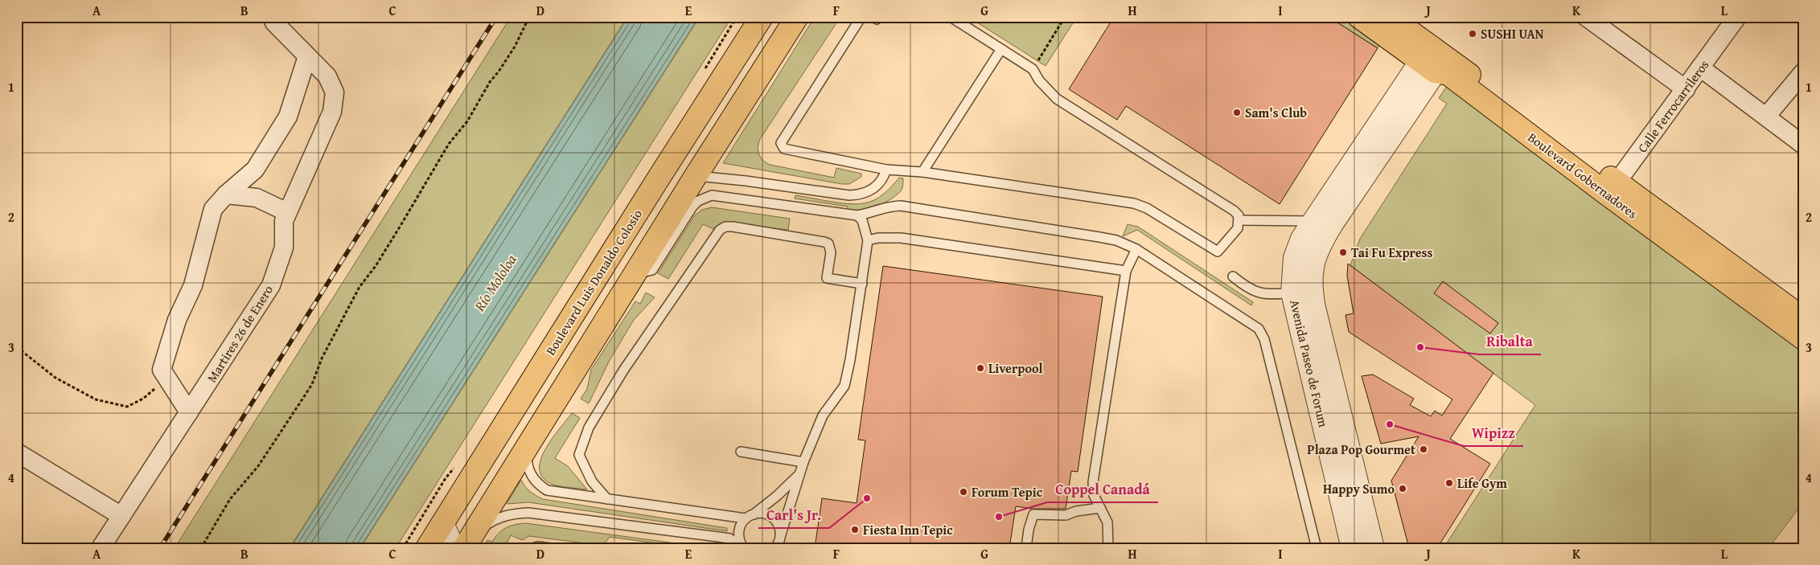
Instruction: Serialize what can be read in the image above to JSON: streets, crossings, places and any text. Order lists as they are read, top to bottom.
{
  "streets": {
    "main road": ["Boulevard Gobernadores", "Boulevard Luis Donaldo Colosio"],
    "street": ["Calle Ferrocarrileros", "Martires 26 de Enero", "Avenida Paseo de Forum"]
  },
  "crossings": [
    ["Calle Ferrocarrileros", "Boulevard Gobernadores"],
    ["Boulevard Gobernadores", "Avenida Paseo de Forum"]
  ],
  "water": ["Río Mololoa"],
  "places": [
    "SUSHI UAN",
    "Sam's Club",
    "Tai Fu Express",
    "Ribalta",
    "Liverpool",
    "Wipizz",
    "Plaza Pop Gourmet",
    "Life Gym",
    "Happy Sumo",
    "Forum Tepic",
    "Carl's Jr.",
    "Coppel Canadá",
    "Fiesta Inn Tepic"
  ],
  "grid": {
    "columns": [
      "A",
      "B",
      "C",
      "D",
      "E",
      "F",
      "G",
      "H",
      "I",
      "J",
      "K",
      "L"
    ],
    "rows": [
      "1",
      "2",
      "3",
      "4"
    ]
  }
}
